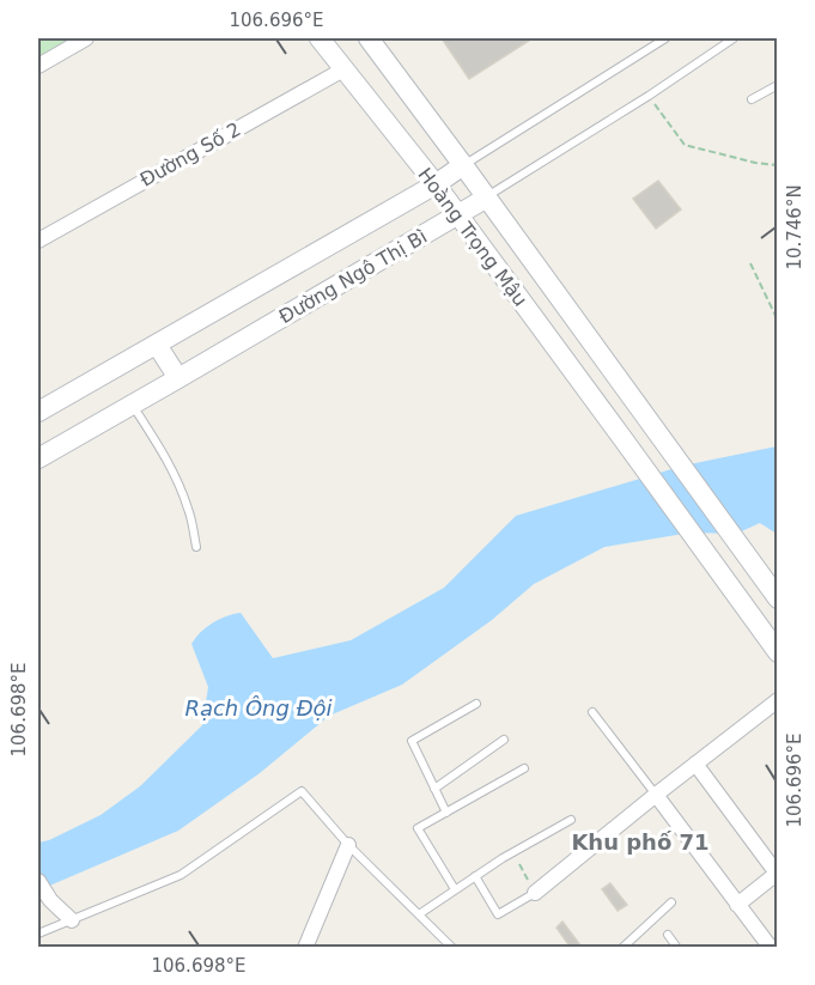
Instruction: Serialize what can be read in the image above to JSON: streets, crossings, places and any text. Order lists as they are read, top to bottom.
{
  "streets": {
    "main road": ["Hoàng Trọng Mậu", "Đường Ngô Thị Bì"],
    "street": ["Đường Số 2"]
  },
  "crossings": [
    ["Đường Số 2", "Hoàng Trọng Mậu"],
    ["Hoàng Trọng Mậu", "Đường Ngô Thị Bì"]
  ],
  "districts": ["Khu phố 71"],
  "water": ["Rạch Ông Đội"],
  "coordinates": ["106.696°E", "10.746°N", "106.698°E"]
}
